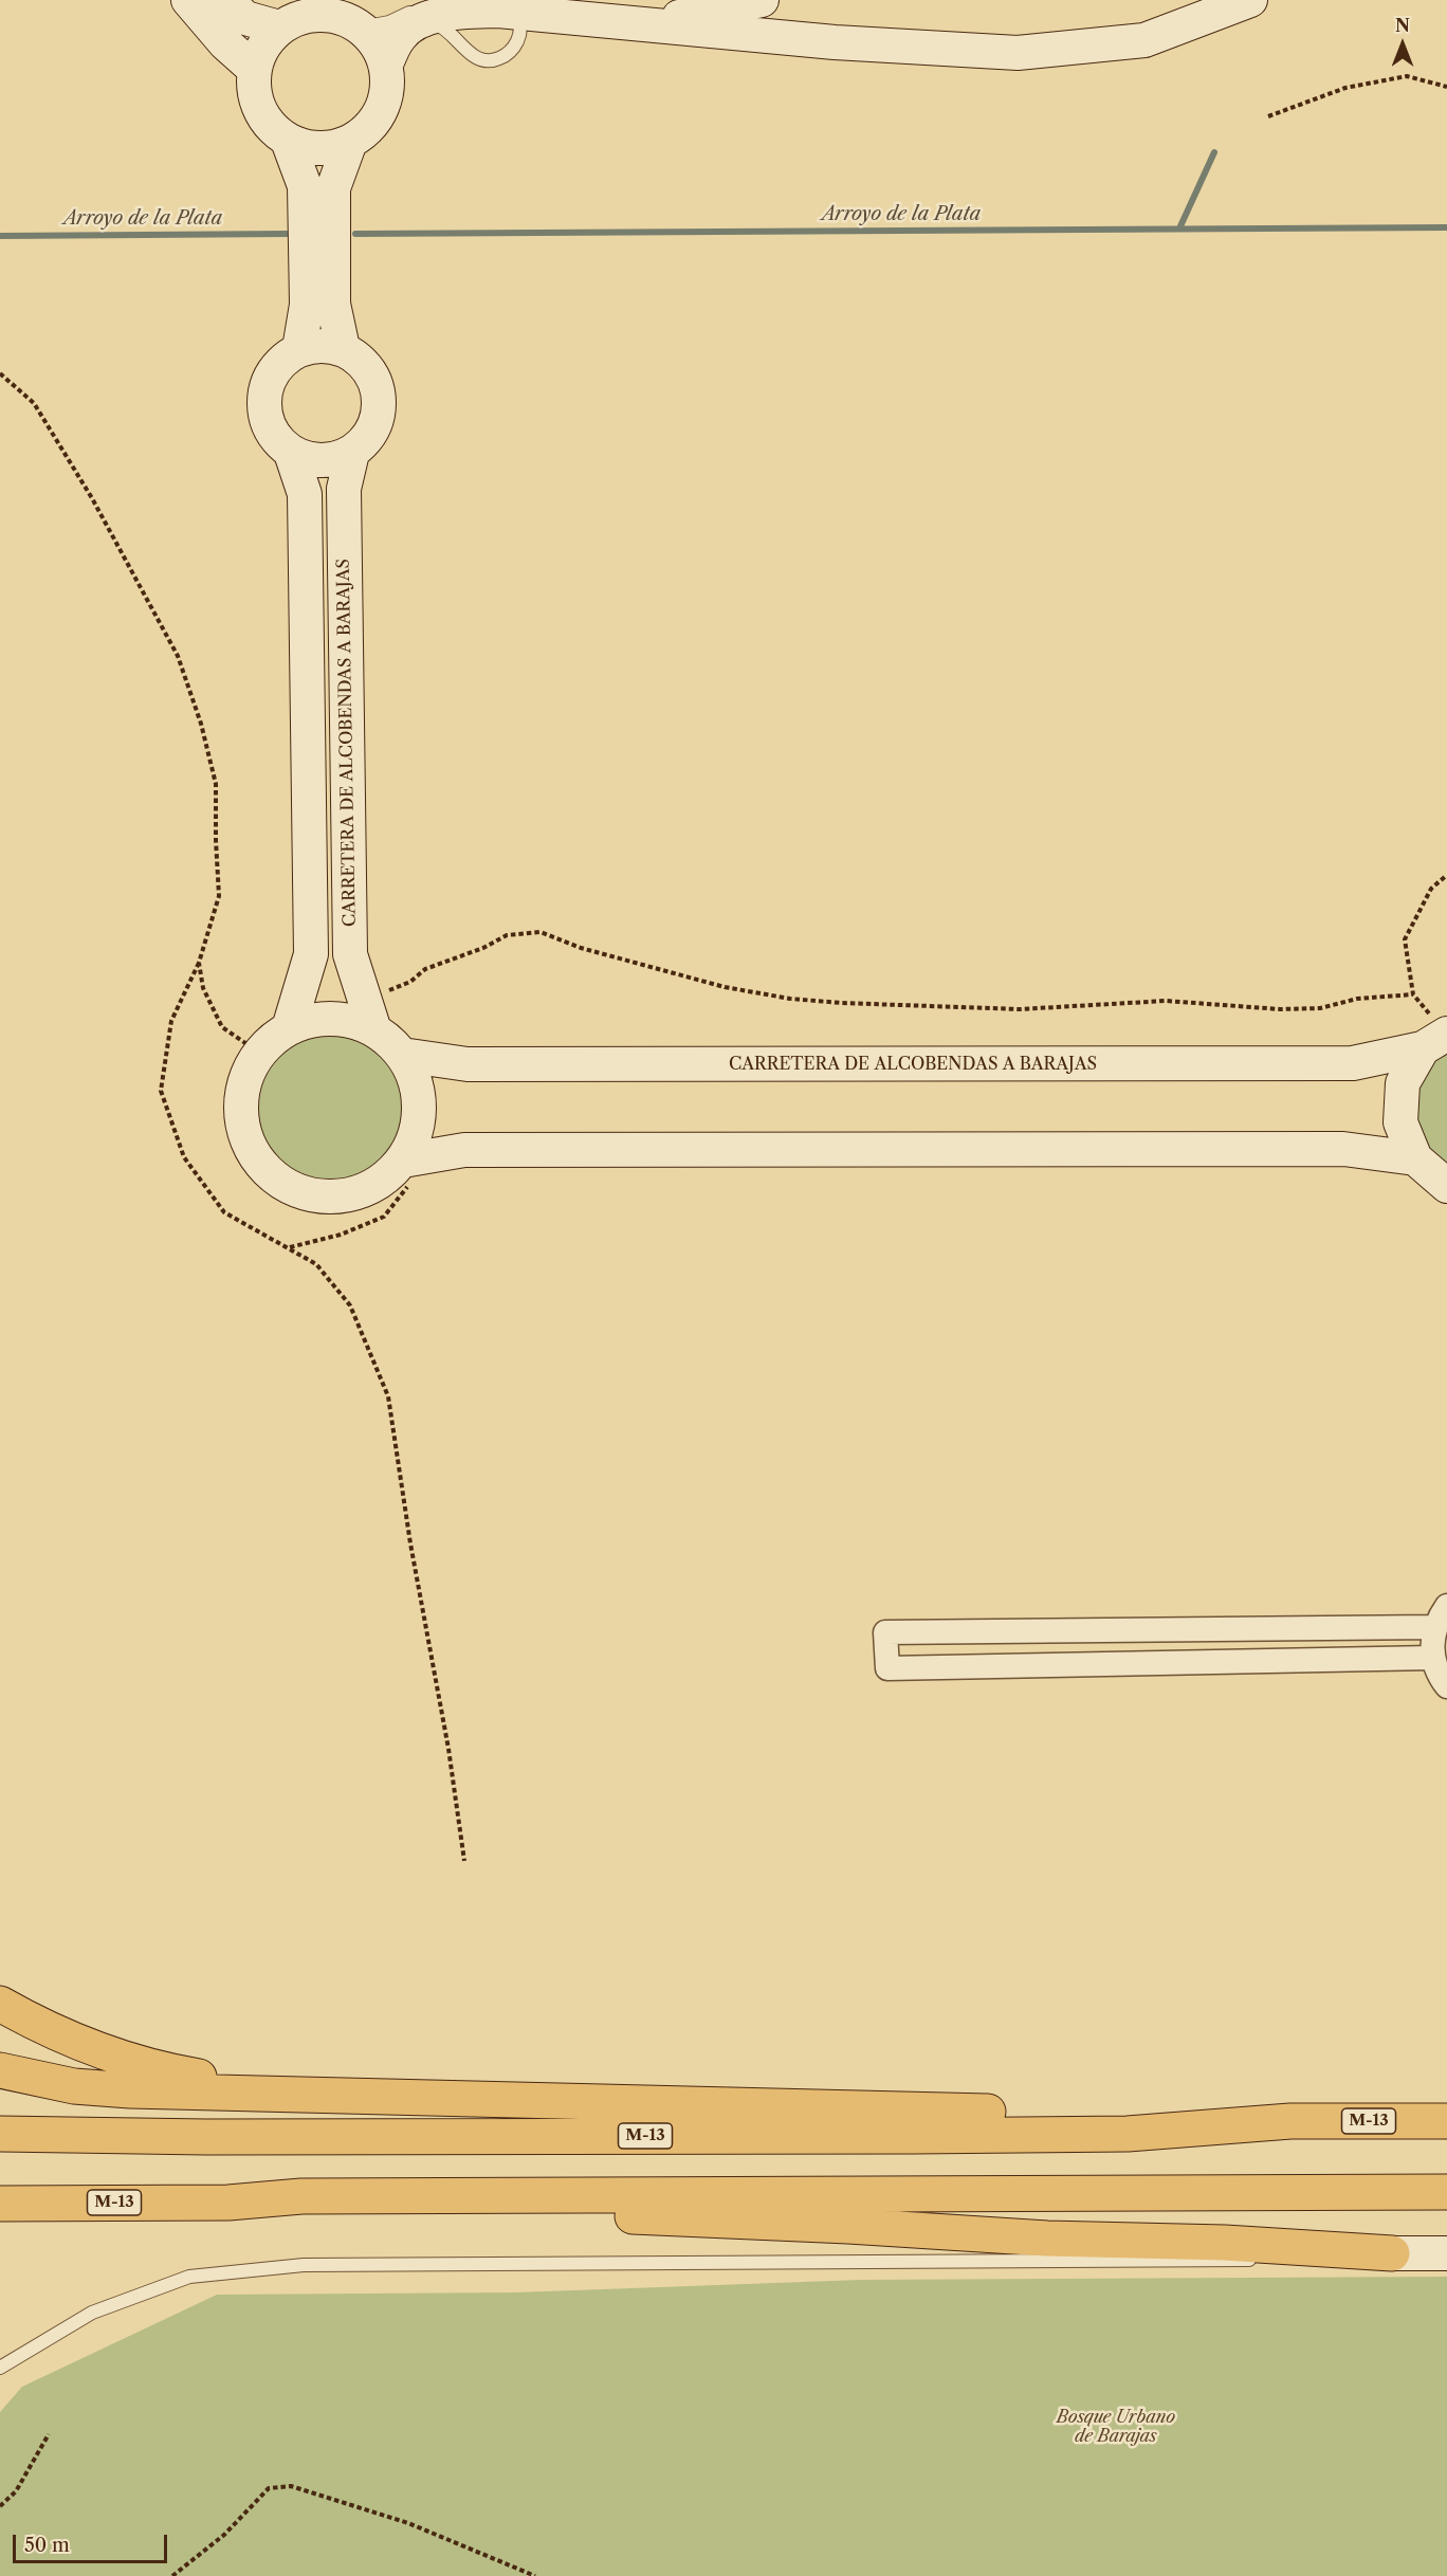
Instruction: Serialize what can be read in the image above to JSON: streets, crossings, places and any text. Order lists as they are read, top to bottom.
{
  "streets": {
    "highway": ["M-13"],
    "street": ["CARRETERA DE ALCOBENDAS A BARAJAS"]
  },
  "water": ["Arroyo de la Plata"],
  "parks": ["Bosque Urbano de Barajas"],
  "scale_bar": "50 m",
  "north": "top"
}
